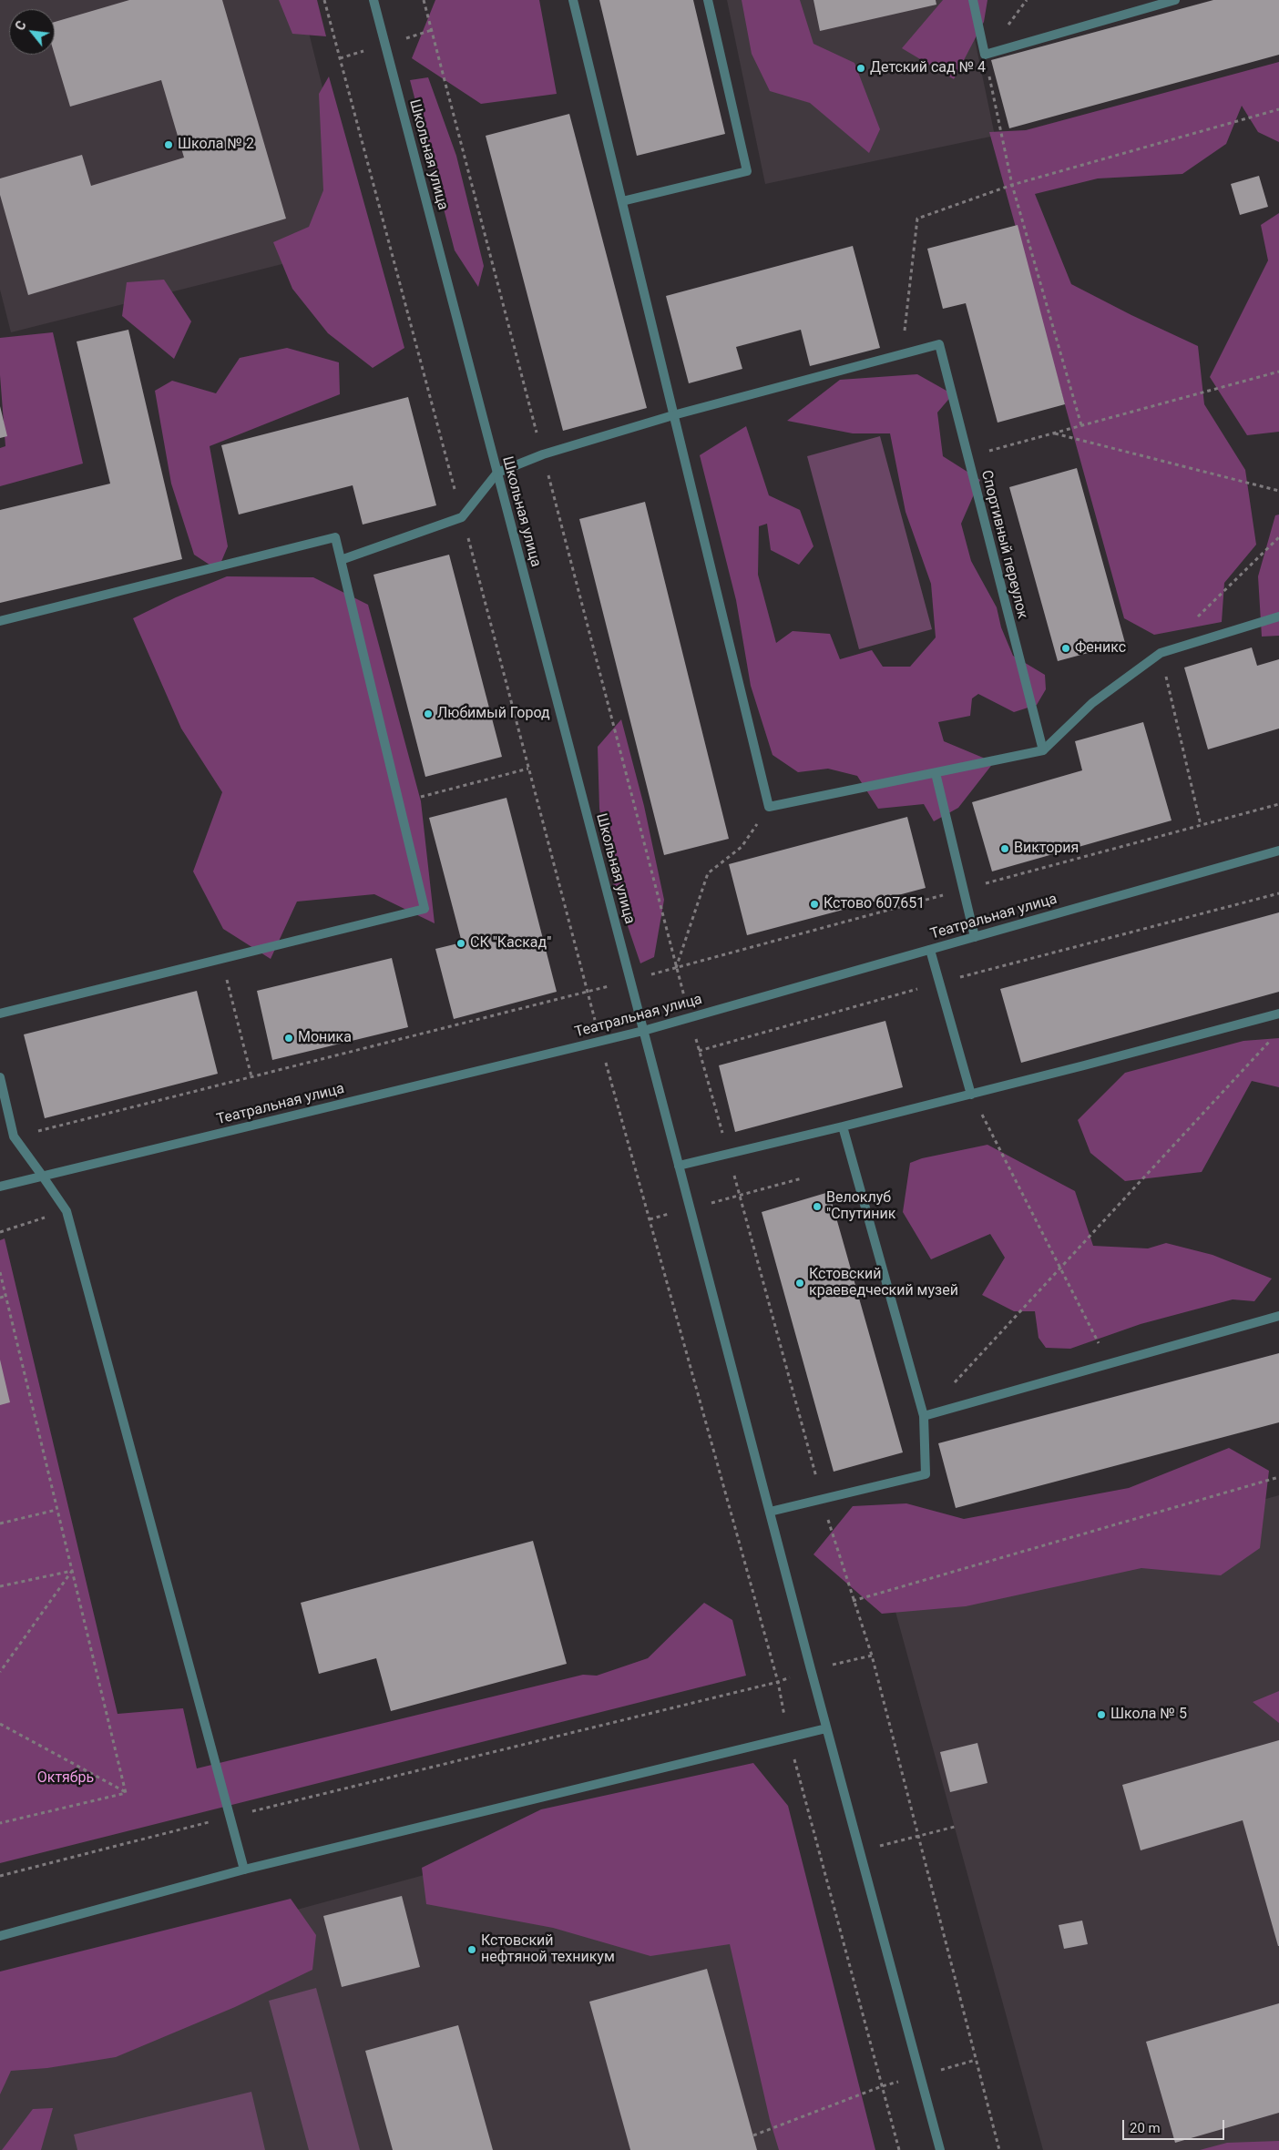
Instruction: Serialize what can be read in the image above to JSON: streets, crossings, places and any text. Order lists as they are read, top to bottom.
{
  "streets": {
    "street": ["Школьная улица", "Спортивный переулок", "Театральная улица"]
  },
  "crossings": [
    ["Школьная улица", "Театральная улица"]
  ],
  "parks": ["Октябрь"],
  "places": [
    "Детский сад № 4",
    "Школа № 2",
    "Феникс",
    "Любимый Город",
    "Виктория",
    "Кстово 607651",
    "СК \"Каскад\"",
    "Моника",
    "Велоклуб \"Спутиник",
    "Кстовский краеведческий музей",
    "Школа № 5",
    "Кстовский нефтяной техникум"
  ],
  "scale_bar": "20 m",
  "north": "top left"
}
